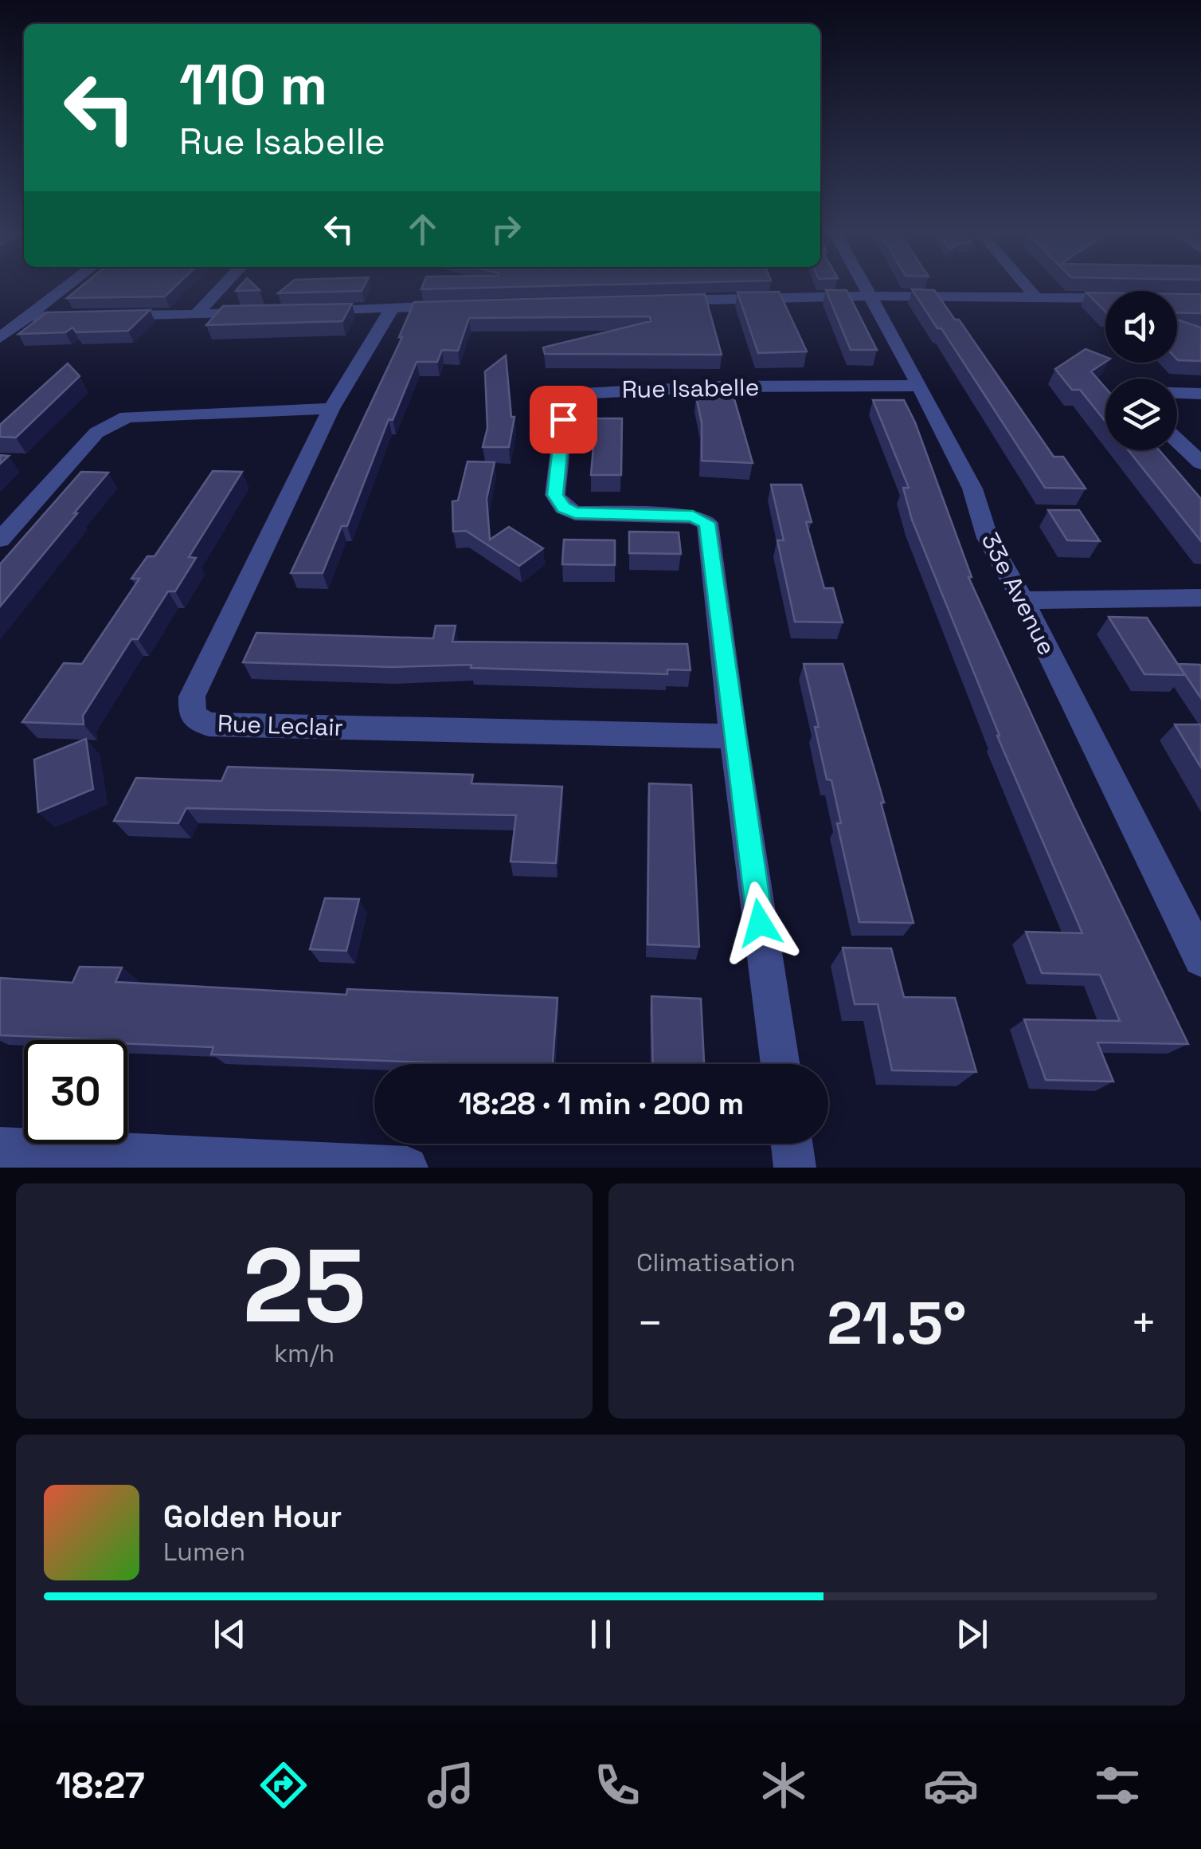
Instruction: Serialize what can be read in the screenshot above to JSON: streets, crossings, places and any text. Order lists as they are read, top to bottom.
{
  "streets": {
    "street": ["Rue Isabelle", "33e Avenue", "Rue Leclair"]
  },
  "crossings": [
    ["Rue Isabelle", "33e Avenue"],
    ["Rue Isabelle", "Rue Leclair"]
  ],
  "page": {
    "turn": ["110 m", "Rue Isabelle"],
    "limit": "30",
    "trip": "18:28 · 1 min · 200 m",
    "tile": [
      ["25", "km/h"],
      "Climatisation"
    ],
    "heat": ["−", "21.5°", "+"],
    "song": ["Golden Hour", "Lumen"],
    "tabs": "18:27"
  }
}
